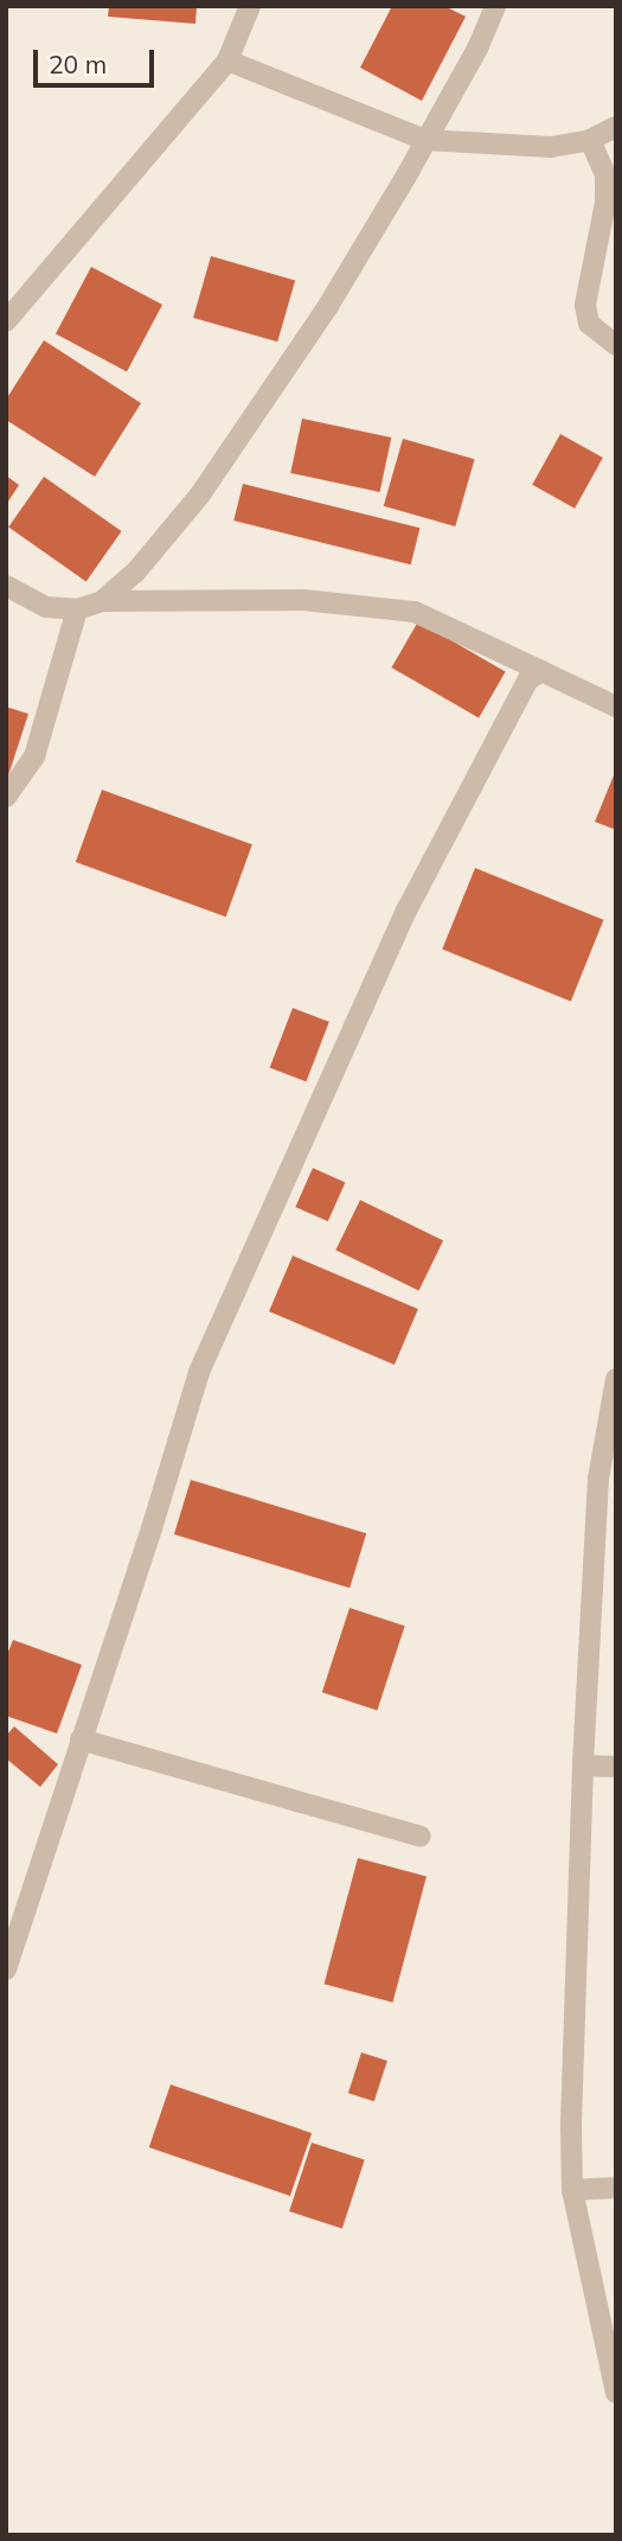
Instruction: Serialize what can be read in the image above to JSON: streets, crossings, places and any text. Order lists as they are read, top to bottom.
{
  "scale_bar": "20 m"
}
